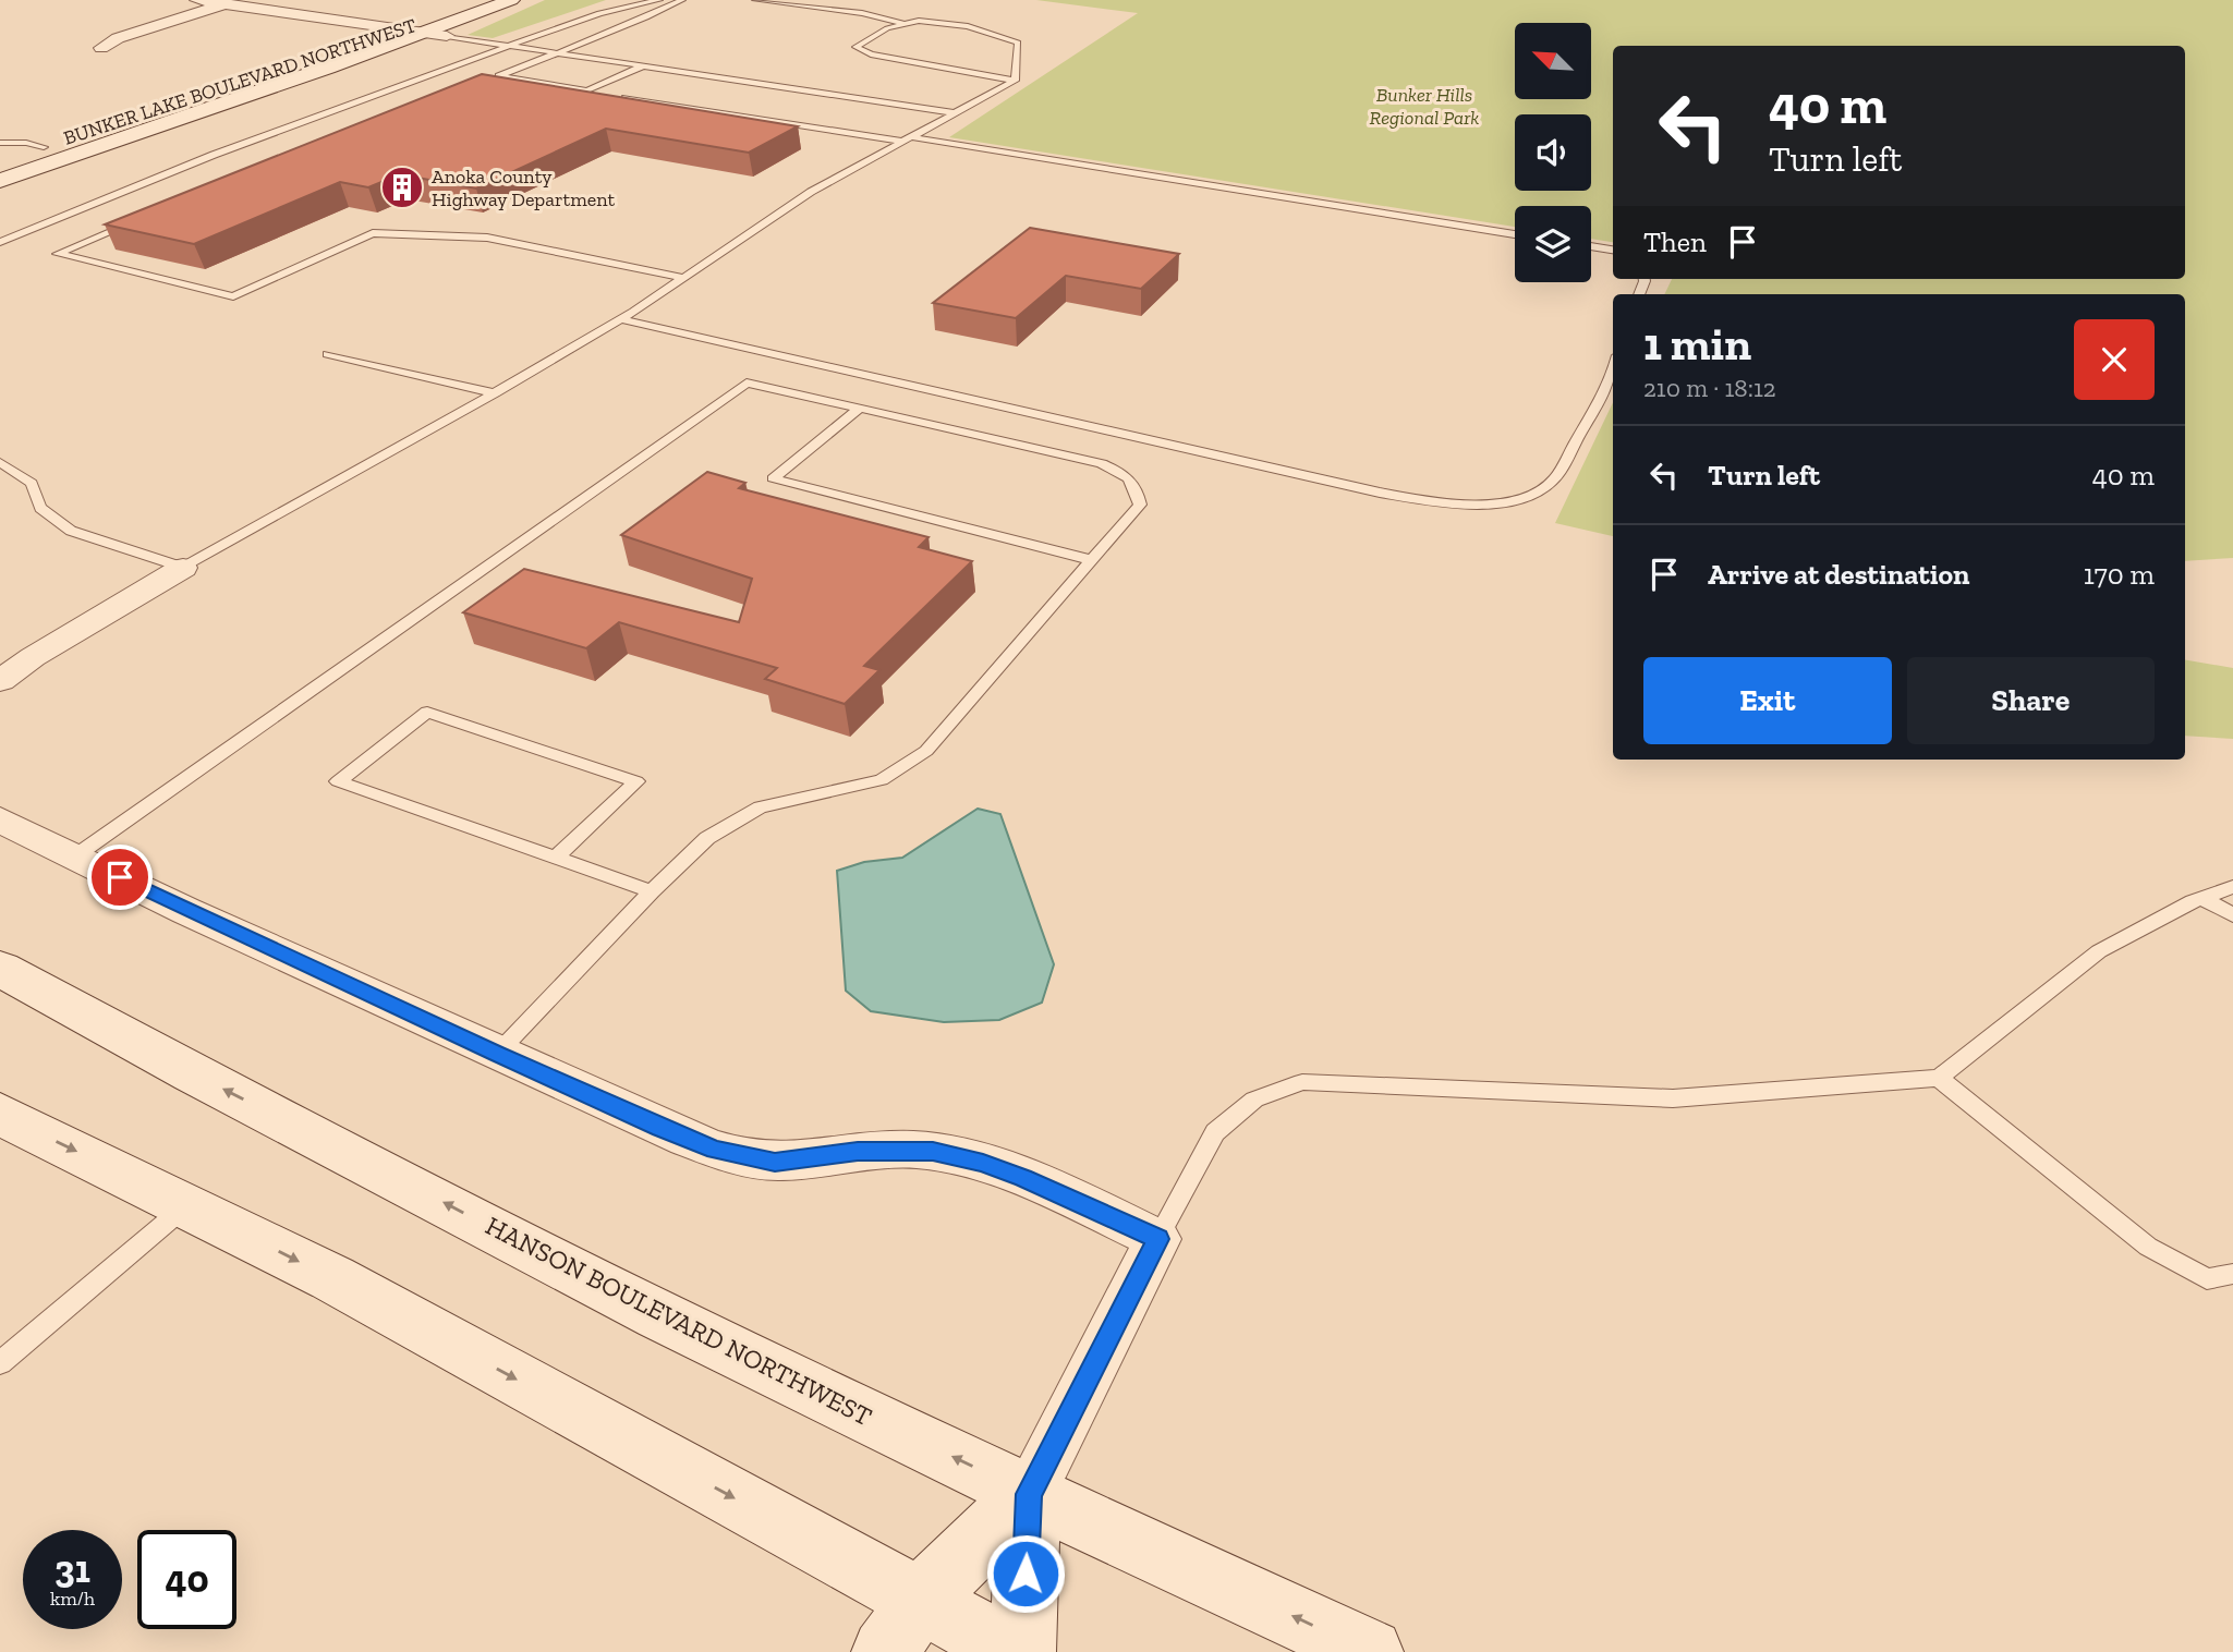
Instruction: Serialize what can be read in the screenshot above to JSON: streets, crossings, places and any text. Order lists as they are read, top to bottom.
{
  "streets": {
    "main road": ["BUNKER LAKE BOULEVARD NORTHWEST", "HANSON BOULEVARD NORTHWEST"]
  },
  "parks": ["Bunker Hills Regional Park"],
  "places": {
    "building": ["Anoka County Highway Department"]
  },
  "north": "top left",
  "page": {
    "turn": ["40 m", "Turn left"],
    "then": "Then",
    "heading": ["1 min", "210 m · 18:12"],
    "list": [
      {
        "name": "Turn left",
        "value": "40 m"
      },
      {
        "name": "Arrive at destination",
        "value": "170 m"
      }
    ],
    "buttons": ["Exit", "Share"],
    "speed": "31 km/h",
    "limit": "40"
  }
}
